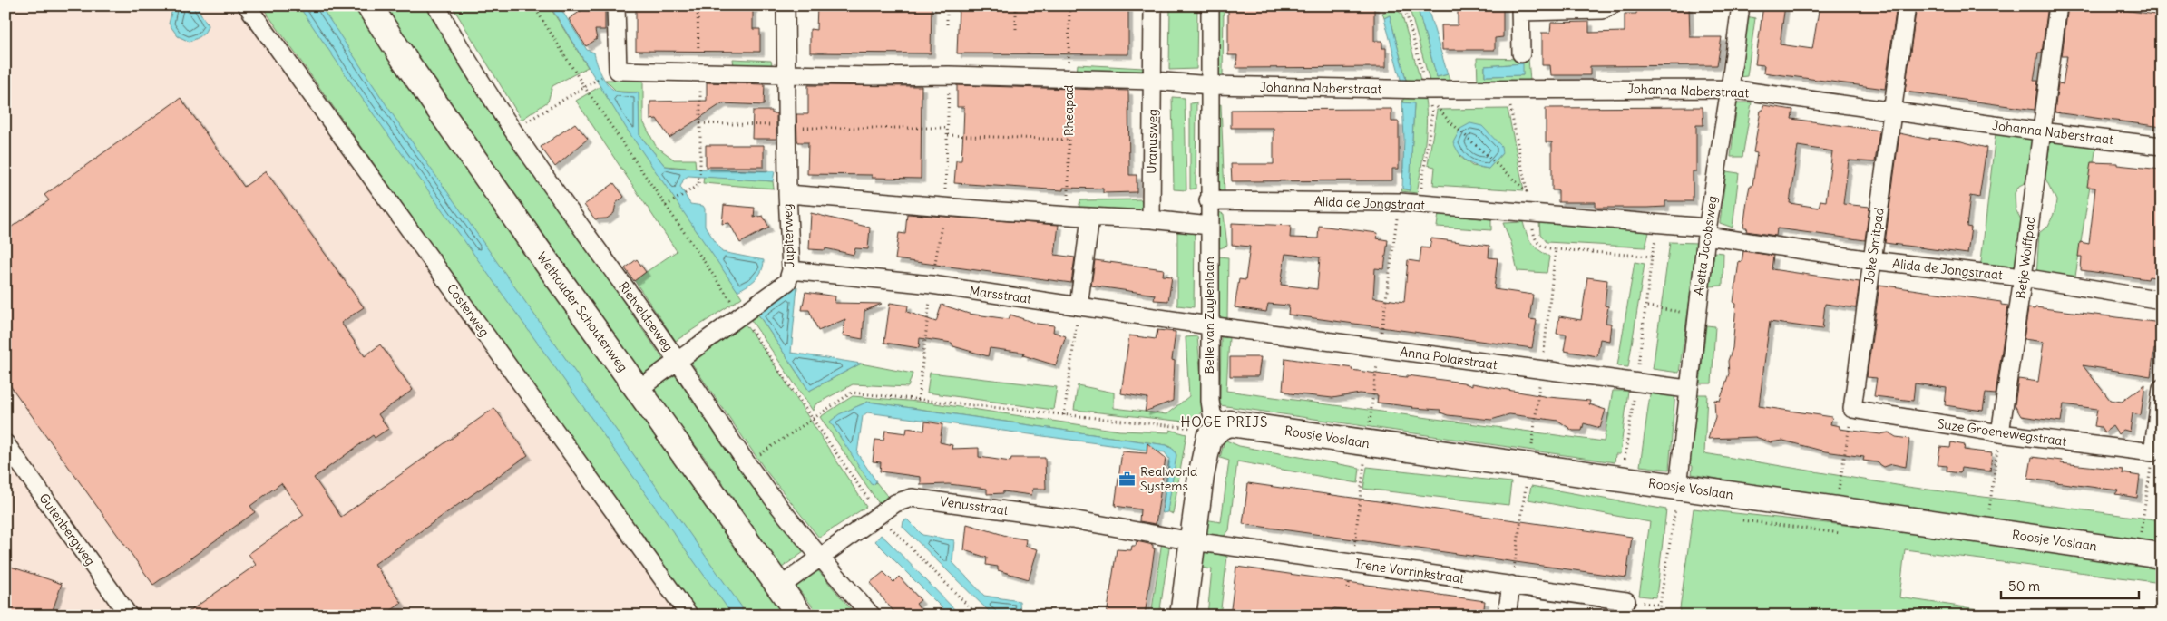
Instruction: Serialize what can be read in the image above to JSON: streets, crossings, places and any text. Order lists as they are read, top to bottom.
{
  "streets": {
    "street": [
      "Johanna Naberstraat",
      "Uranusweg",
      "Alida de Jongstraat",
      "Jupiterweg",
      "Aletta Jacobsweg",
      "Joke Smitpad",
      "Betje Wolffpad",
      "Marsstraat",
      "Costerweg",
      "Wethouder Schoutenweg",
      "Belle van Zuylenlaan",
      "Rietveldseweg",
      "Anna Polakstraat",
      "Suze Groenewegstraat",
      "Roosje Voslaan",
      "Venusstraat",
      "Gutenbergweg",
      "Irene Vorrinkstraat"
    ],
    "path": ["Rheapad"]
  },
  "crossings": [
    ["Johanna Naberstraat", "Rheapad"],
    ["Johanna Naberstraat", "Uranusweg"],
    ["Johanna Naberstraat", "Jupiterweg"],
    ["Johanna Naberstraat", "Aletta Jacobsweg"],
    ["Johanna Naberstraat", "Joke Smitpad"],
    ["Johanna Naberstraat", "Betje Wolffpad"],
    ["Johanna Naberstraat", "Belle van Zuylenlaan"],
    ["Alida de Jongstraat", "Aletta Jacobsweg"],
    ["Alida de Jongstraat", "Joke Smitpad"],
    ["Alida de Jongstraat", "Betje Wolffpad"],
    ["Alida de Jongstraat", "Belle van Zuylenlaan"],
    ["Jupiterweg", "Marsstraat"],
    ["Jupiterweg", "Wethouder Schoutenweg"],
    ["Jupiterweg", "Rietveldseweg"],
    ["Aletta Jacobsweg", "Anna Polakstraat"],
    ["Aletta Jacobsweg", "Roosje Voslaan"],
    ["Joke Smitpad", "Suze Groenewegstraat"],
    ["Betje Wolffpad", "Suze Groenewegstraat"],
    ["Marsstraat", "Belle van Zuylenlaan"],
    ["Marsstraat", "Anna Polakstraat"],
    ["Wethouder Schoutenweg", "Venusstraat"],
    ["Belle van Zuylenlaan", "Anna Polakstraat"],
    ["Belle van Zuylenlaan", "Roosje Voslaan"],
    ["Rietveldseweg", "Venusstraat"],
    ["Venusstraat", "Irene Vorrinkstraat"]
  ],
  "districts": ["HOGE PRIJS"],
  "places": {
    "office": ["Realworld Systems"]
  },
  "scale_bar": "50 m"
}
